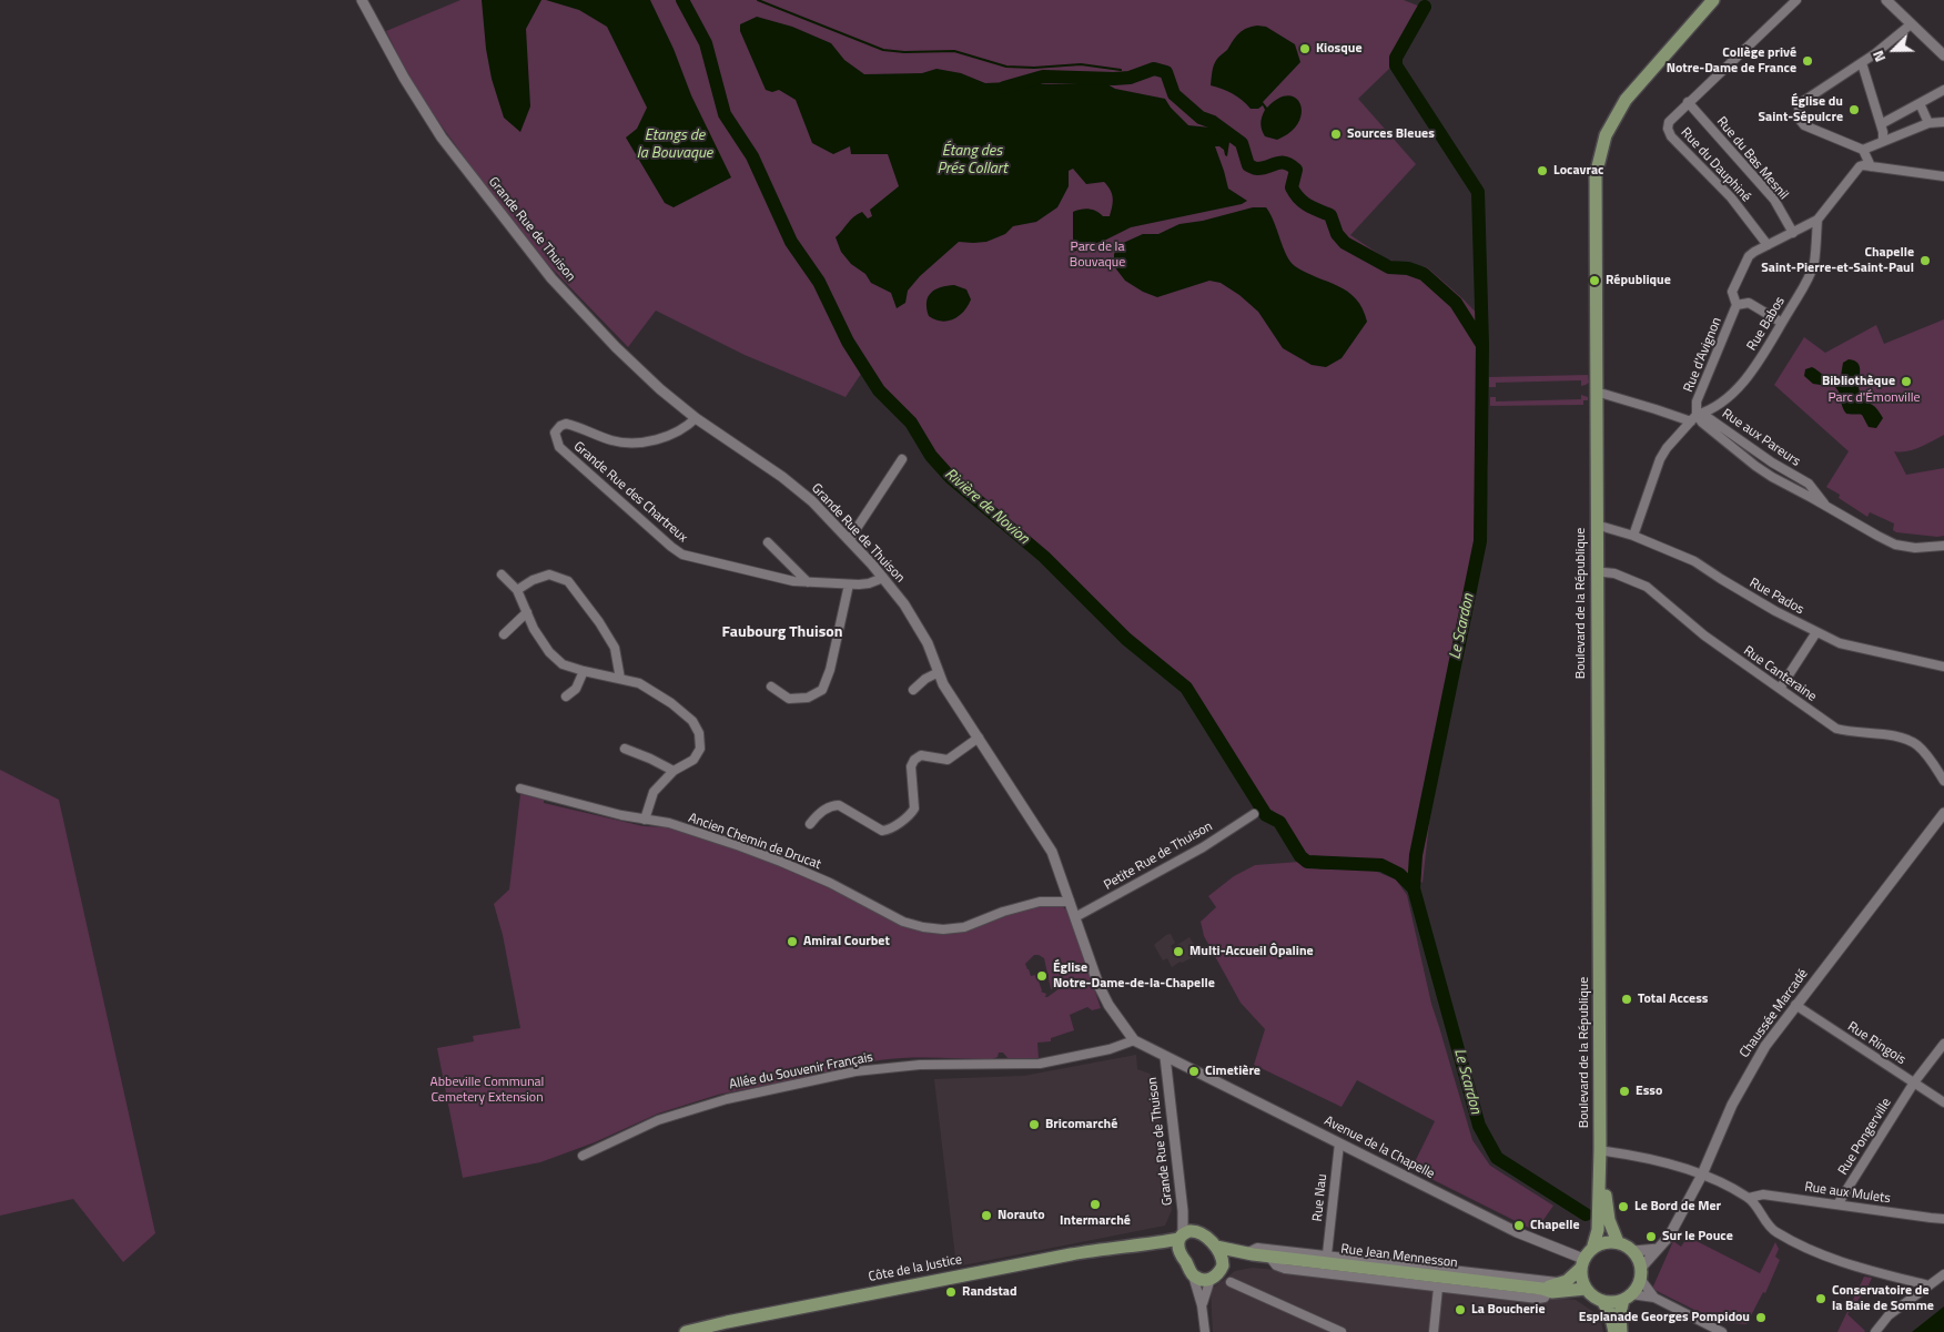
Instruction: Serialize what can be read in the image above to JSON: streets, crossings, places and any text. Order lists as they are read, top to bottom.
{
  "streets": {
    "main road": ["Boulevard de la République", "Rue Jean Mennesson", "Côte de la Justice"],
    "street": [
      "Rue du Bas Mesnil",
      "Rue du Dauphiné",
      "Grande Rue de Thuison",
      "Rue Babos",
      "Rue d'Avignon",
      "Rue aux Pareurs",
      "Grande Rue des Chartreux",
      "Rue Pados",
      "Rue Canteraine",
      "Ancien Chemin de Drucat",
      "Petite Rue de Thuison",
      "Chaussée Marcadé",
      "Rue Ringois",
      "Allée du Souvenir Français",
      "Rue Pongerville",
      "Avenue de la Chapelle",
      "Rue aux Mulets",
      "Rue Nau"
    ]
  },
  "crossings": [
    ["Rue du Bas Mesnil", "Rue du Dauphiné"],
    ["Grande Rue de Thuison", "Grande Rue des Chartreux"],
    ["Grande Rue de Thuison", "Ancien Chemin de Drucat"],
    ["Grande Rue de Thuison", "Petite Rue de Thuison"],
    ["Grande Rue de Thuison", "Allée du Souvenir Français"],
    ["Grande Rue de Thuison", "Avenue de la Chapelle"],
    ["Grande Rue de Thuison", "Rue Jean Mennesson"],
    ["Grande Rue de Thuison", "Côte de la Justice"],
    ["Rue Babos", "Rue d'Avignon"],
    ["Rue Babos", "Rue aux Pareurs"],
    ["Rue d'Avignon", "Rue aux Pareurs"],
    ["Rue Pados", "Boulevard de la République"],
    ["Boulevard de la République", "Rue Canteraine"],
    ["Boulevard de la République", "Chaussée Marcadé"],
    ["Boulevard de la République", "Avenue de la Chapelle"],
    ["Boulevard de la République", "Rue Jean Mennesson"],
    ["Chaussée Marcadé", "Rue Ringois"],
    ["Chaussée Marcadé", "Avenue de la Chapelle"],
    ["Chaussée Marcadé", "Rue Jean Mennesson"],
    ["Rue Ringois", "Rue Pongerville"],
    ["Rue Pongerville", "Rue aux Mulets"],
    ["Avenue de la Chapelle", "Rue Nau"],
    ["Avenue de la Chapelle", "Rue Jean Mennesson"],
    ["Rue Jean Mennesson", "Côte de la Justice"]
  ],
  "districts": ["Faubourg Thuison"],
  "water": [
    "Etangs de la Bouvaque",
    "Étang des Prés Collart",
    "Rivière de Novion",
    "Le Scardon"
  ],
  "parks": ["Parc de la Bouvaque", "Parc d'Émonville", "Abbeville Communal Cemetery Extension"],
  "places": [
    "Kiosque",
    "Collège privé Notre-Dame de France",
    "Église du Saint-Sépulcre",
    "Sources Bleues",
    "Locavrac",
    "Chapelle Saint-Pierre-et-Saint-Paul",
    "République",
    "Bibliothèque",
    "Amiral Courbet",
    "Multi-Accueil Ôpaline",
    "Église Notre-Dame-de-la-Chapelle",
    "Total Access",
    "Cimetière",
    "Esso",
    "Bricomarché",
    "Intermarché",
    "Le Bord de Mer",
    "Norauto",
    "Chapelle",
    "Sur le Pouce",
    "Randstad",
    "Conservatoire de la Baie de Somme",
    "La Boucherie",
    "Esplanade Georges Pompidou"
  ],
  "north": "bottom left"
}
